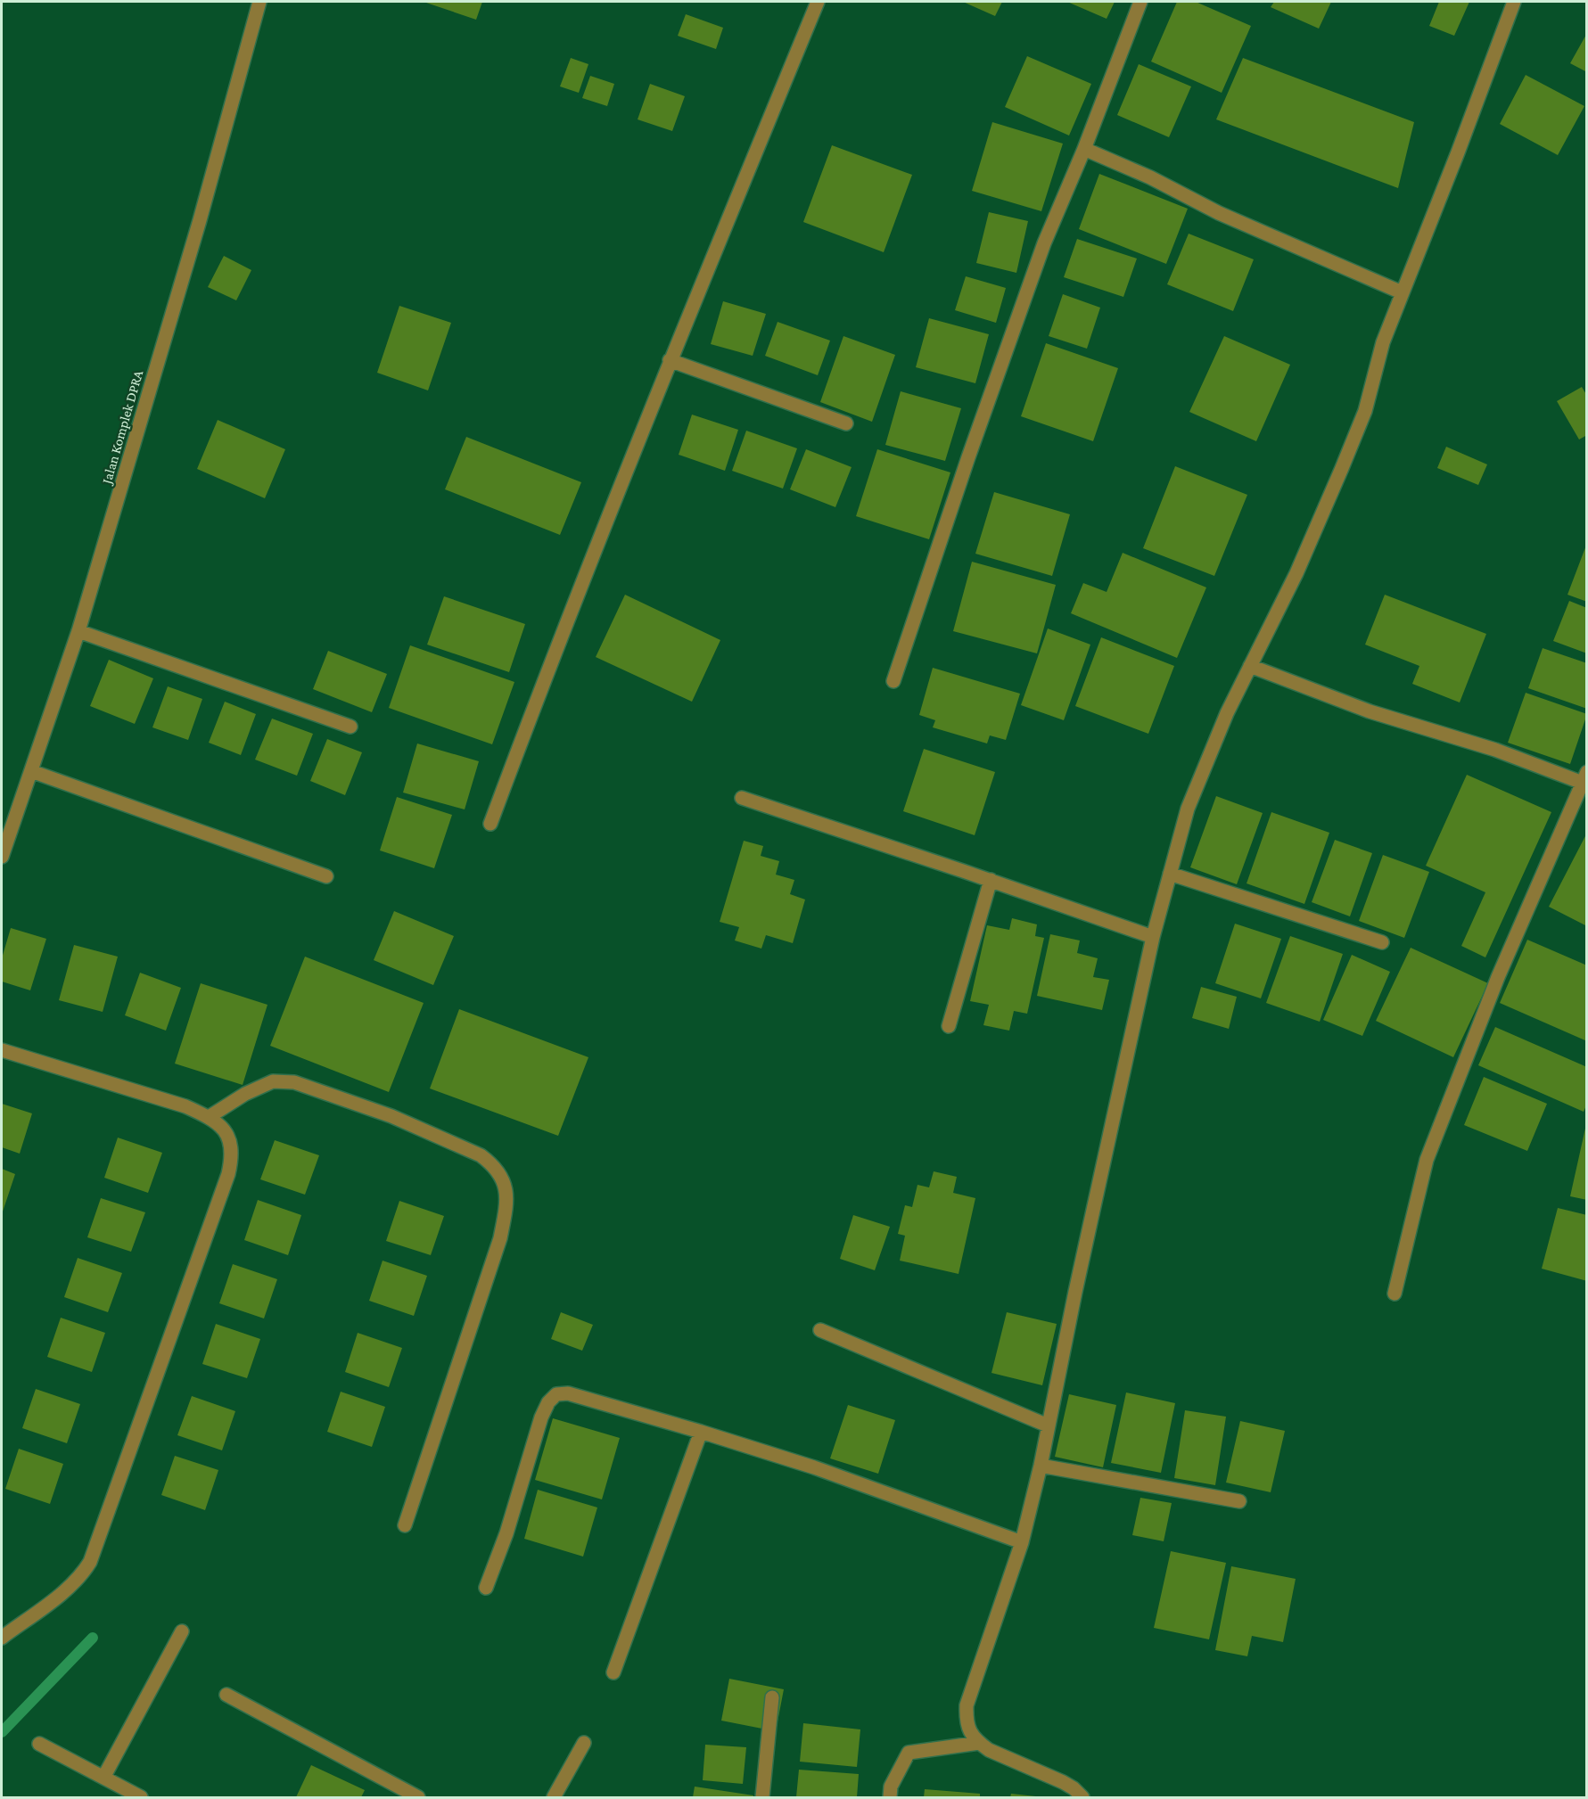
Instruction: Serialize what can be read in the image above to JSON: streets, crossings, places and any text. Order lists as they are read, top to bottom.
{
  "streets": {
    "street": ["Jalan Komplek DPRA"]
  }
}
